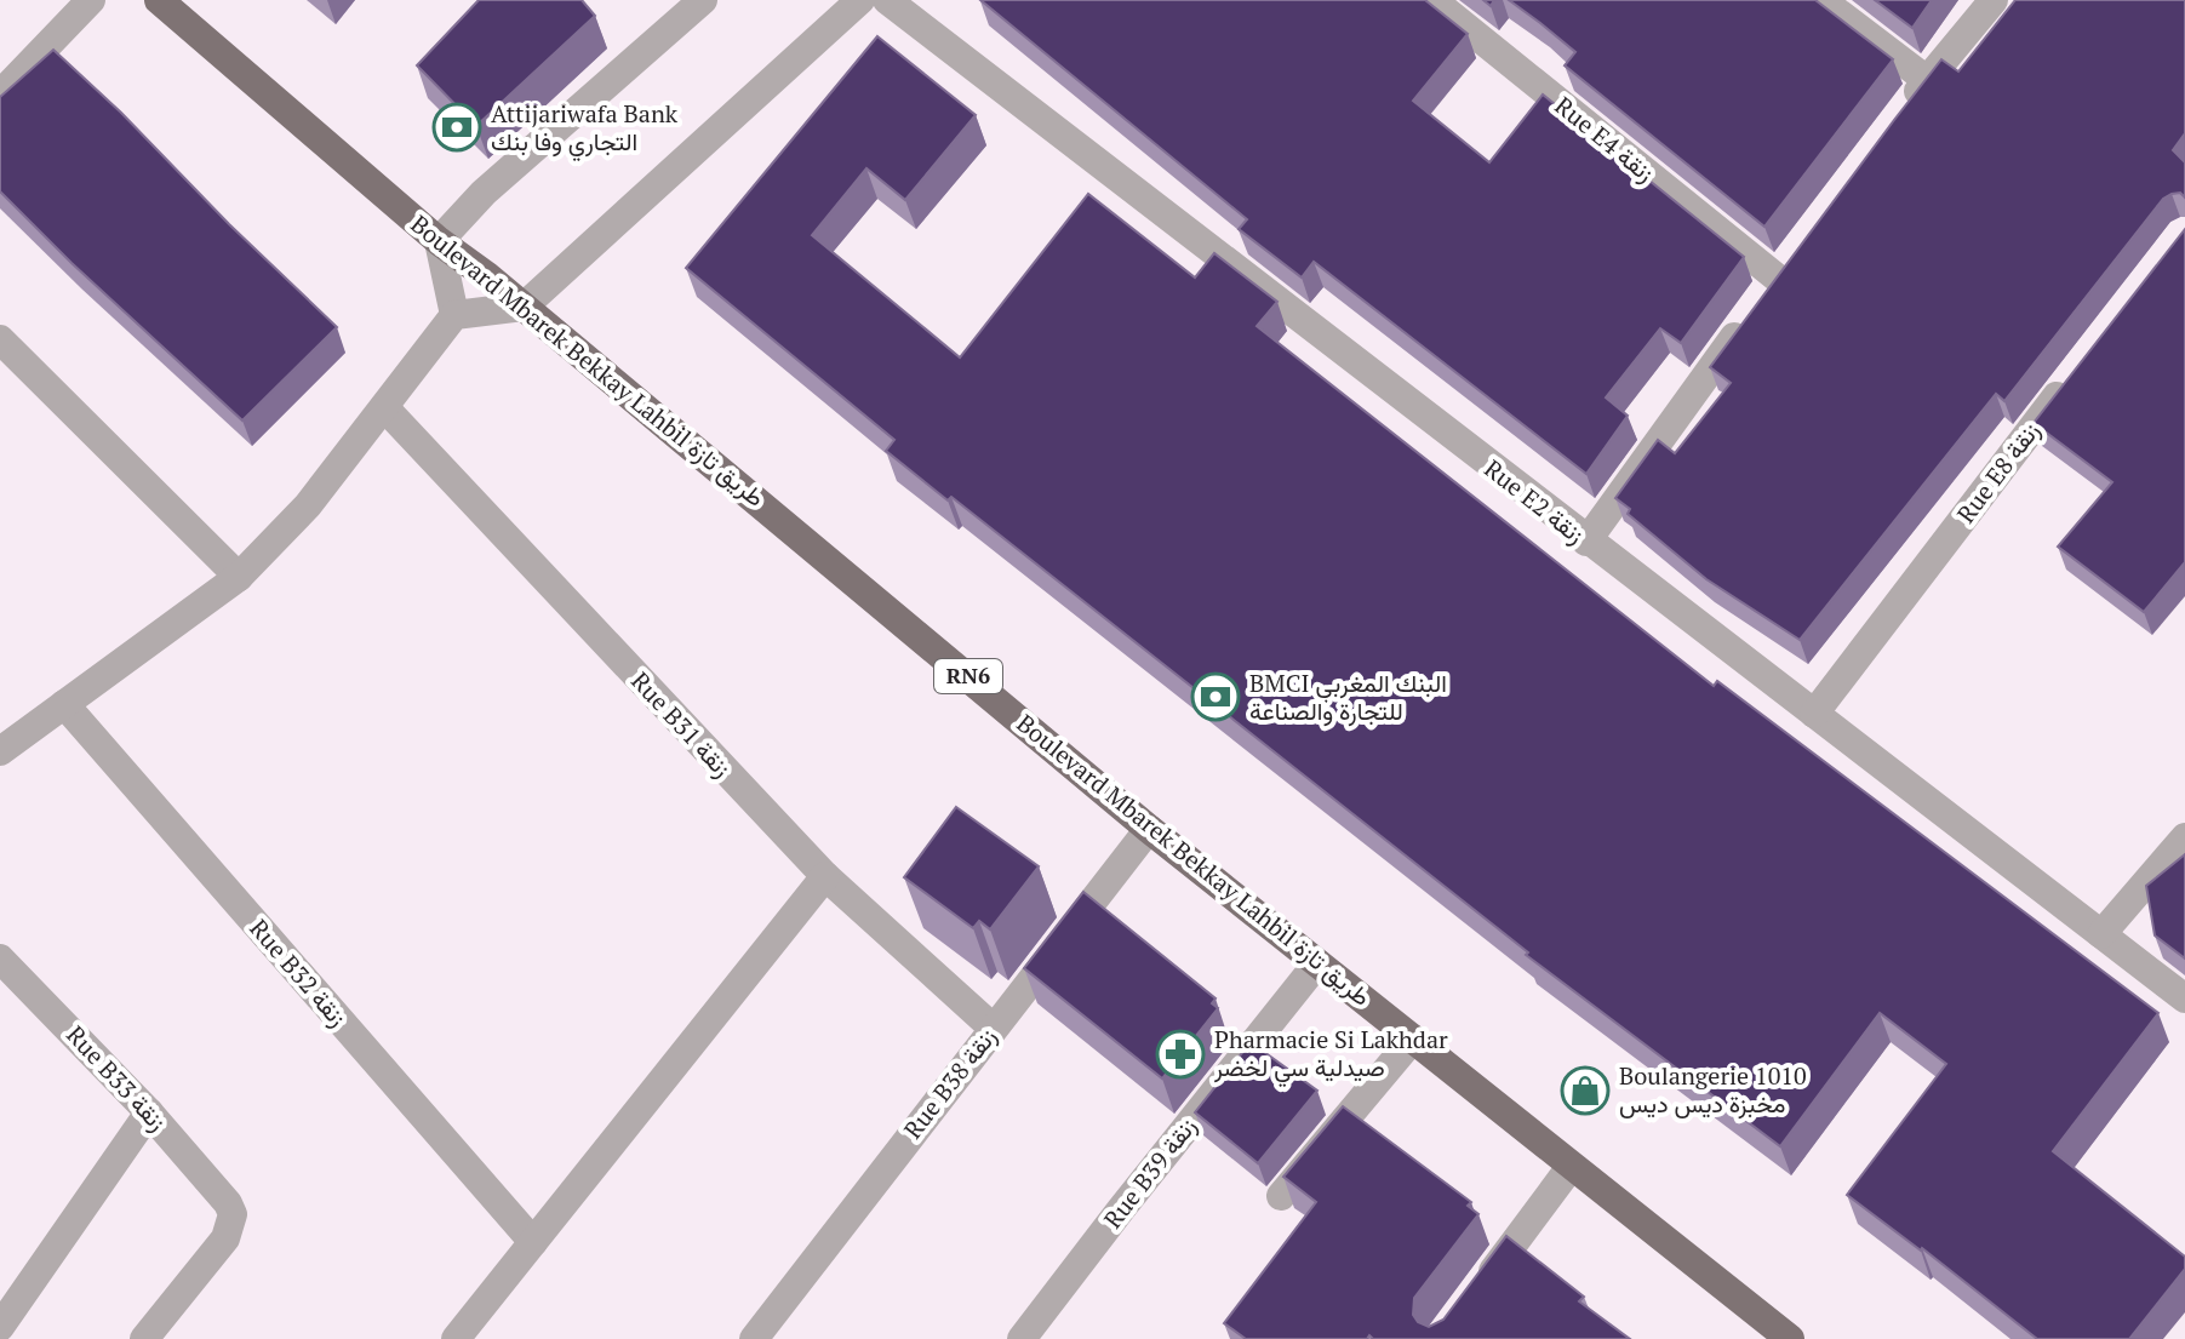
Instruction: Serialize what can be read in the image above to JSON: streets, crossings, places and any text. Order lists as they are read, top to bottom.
{
  "streets": {
    "main road": ["Boulevard Mbarek Bekkay Lahbil طريق تازة", "RN6"],
    "street": [
      "Rue E4 زنقة",
      "Rue E8 زنقة",
      "Rue E2 زنقة",
      "Rue B31 زنقة",
      "Rue B32 زنقة",
      "Rue B33 زنقة",
      "Rue B38 زنقة",
      "Rue B39 زنقة"
    ]
  },
  "crossings": [
    ["Rue E4 زنقة", "Rue E2 زنقة"],
    ["Boulevard Mbarek Bekkay Lahbil طريق تازة", "Rue B38 زنقة"],
    ["Boulevard Mbarek Bekkay Lahbil طريق تازة", "Rue B39 زنقة"],
    ["Rue E8 زنقة", "Rue E2 زنقة"],
    ["Rue B31 زنقة", "Rue B38 زنقة"]
  ],
  "places": {
    "bank": ["Attijariwafa Bank التجاري وفا بنك", "BMCI البنك المغربي للتجارة والصناعة"],
    "pharmacy": ["Pharmacie Si Lakhdar صيدلية سي لخضر"],
    "shop": ["Boulangerie 1010 مخبزة ديس ديس"]
  }
}
